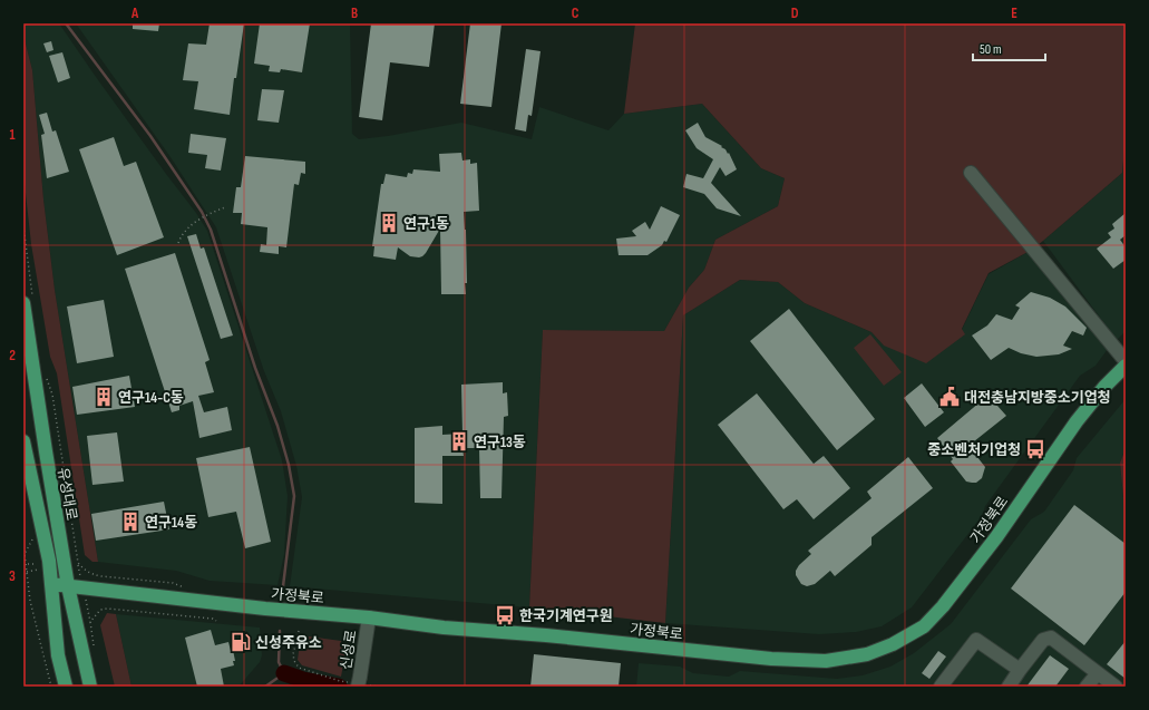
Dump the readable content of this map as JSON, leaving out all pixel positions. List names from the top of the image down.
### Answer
{
  "streets": {
    "main road": ["유성대로", "가정북로"],
    "street": ["신성로"]
  },
  "crossings": [
    ["유성대로", "가정북로"],
    ["가정북로", "신성로"]
  ],
  "places": {
    "building": [
      "연구1동",
      "연구14-C동",
      "연구13동",
      "연구14동"
    ],
    "public building": ["대전충남지방중소기업청"],
    "bus stop": ["중소벤처기업청", "한국기계연구원"],
    "fuel station": ["신성주유소"]
  },
  "scale_bar": "50 m",
  "grid": {
    "columns": [
      "A",
      "B",
      "C",
      "D",
      "E"
    ],
    "rows": ["1", "2", "3"]
  }
}
